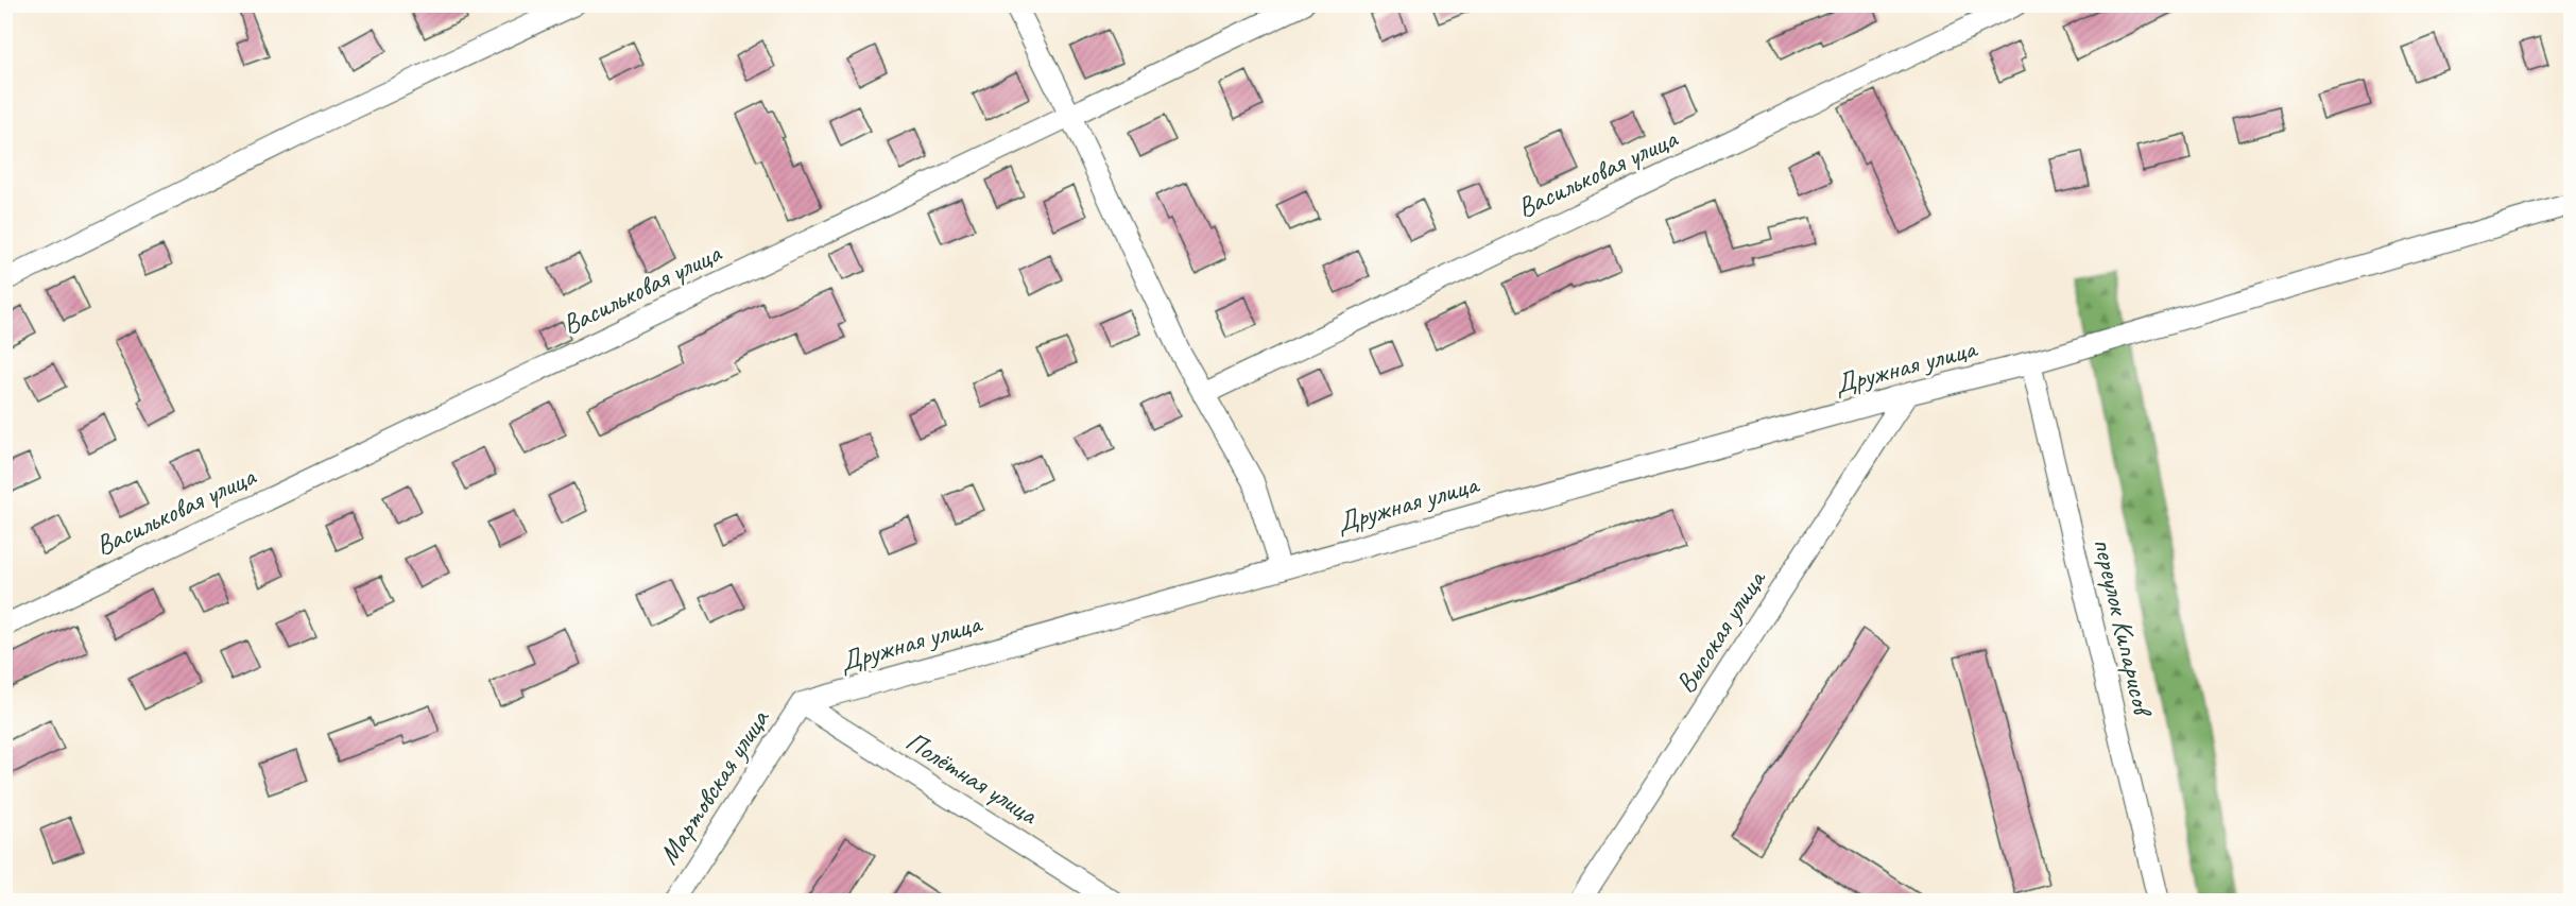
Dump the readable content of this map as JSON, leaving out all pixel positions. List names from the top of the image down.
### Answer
{
  "streets": {
    "street": [
      "Васильковая улица",
      "Дружная улица",
      "переулок Кипарисов",
      "Высокая улица",
      "Полётная улица",
      "Мартовская улица"
    ]
  },
  "crossings": [
    ["Дружная улица", "переулок Кипарисов"],
    ["Дружная улица", "Высокая улица"],
    ["Дружная улица", "Полётная улица"],
    ["Дружная улица", "Мартовская улица"],
    ["Полётная улица", "Мартовская улица"]
  ]
}
